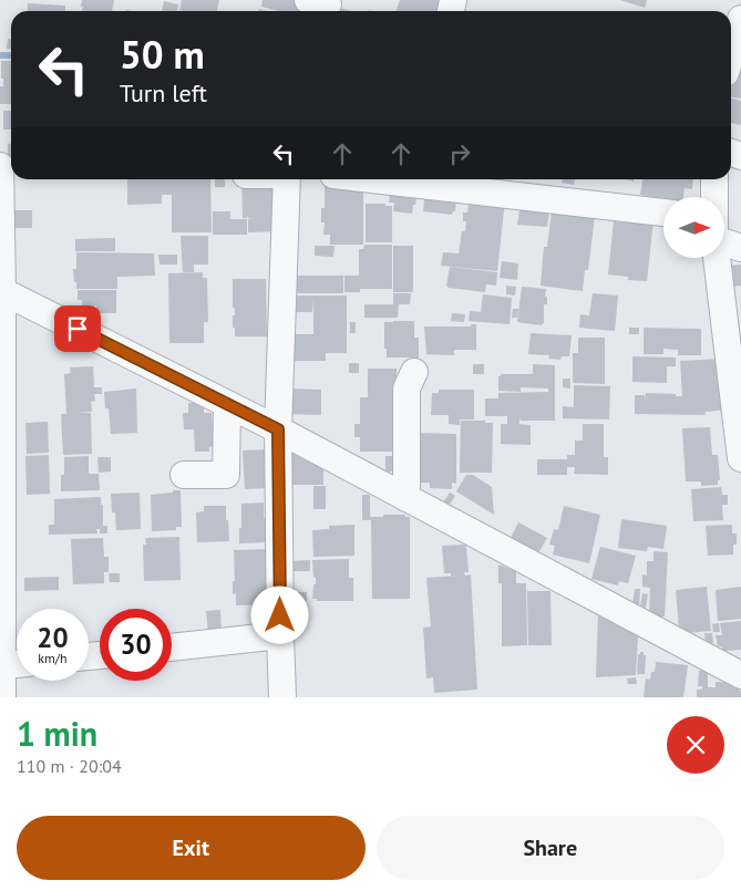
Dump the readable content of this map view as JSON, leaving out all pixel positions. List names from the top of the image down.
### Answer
{
  "north": "right",
  "page": {
    "turn": ["50 m", "Turn left"],
    "speed": "20 km/h",
    "limit": "30",
    "heading": ["1 min", "110 m · 20:04"],
    "buttons": ["Exit", "Share"]
  }
}
